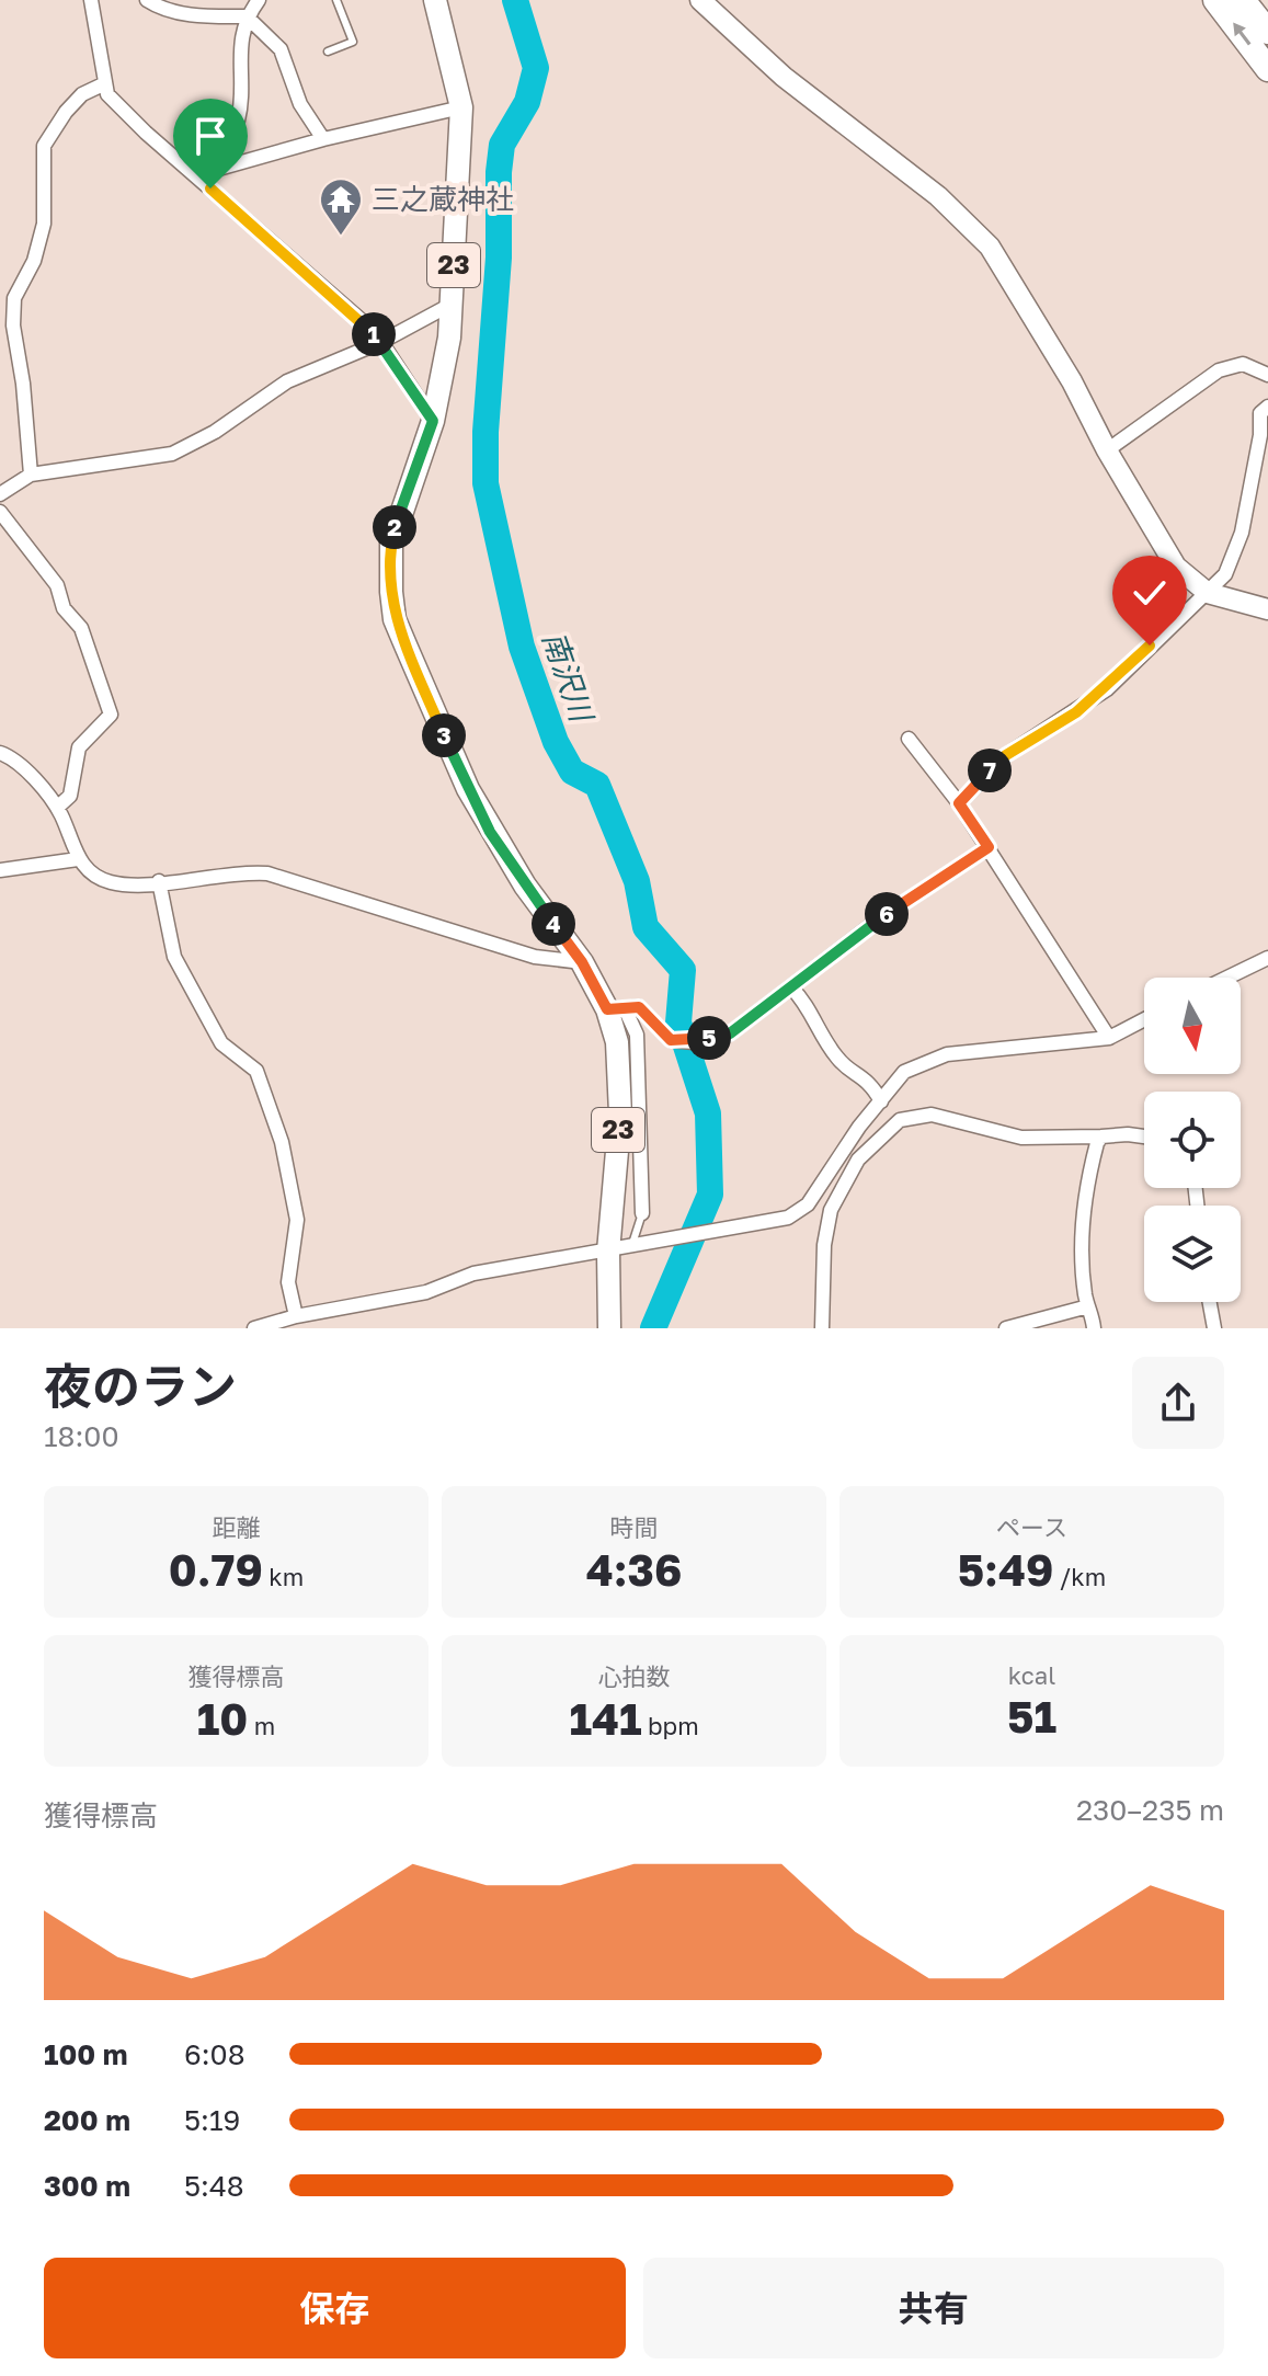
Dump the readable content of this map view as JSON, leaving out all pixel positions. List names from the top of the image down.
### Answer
{
  "streets": {
    "main road": ["23"]
  },
  "water": ["南沢川"],
  "places": {
    "temple": ["三之蔵神社"]
  },
  "north": "bottom",
  "page": {
    "pins": [
      "1",
      "2",
      "3",
      "7",
      "6",
      "4",
      "5"
    ],
    "heading": ["夜のラン", "18:00"],
    "stats": [
      ["距離", "0.79 km"],
      ["時間", "4:36"],
      ["ペース", "5:49 /km"],
      ["獲得標高", "10 m"],
      ["心拍数", "141 bpm"],
      ["kcal", "51"]
    ],
    "chart": ["獲得標高", "230–235 m"],
    "list": [
      {
        "name": "100 m",
        "note": "6:08"
      },
      {
        "name": "200 m",
        "note": "5:19"
      },
      {
        "name": "300 m",
        "note": "5:48"
      }
    ],
    "buttons": ["保存", "共有"]
  }
}
